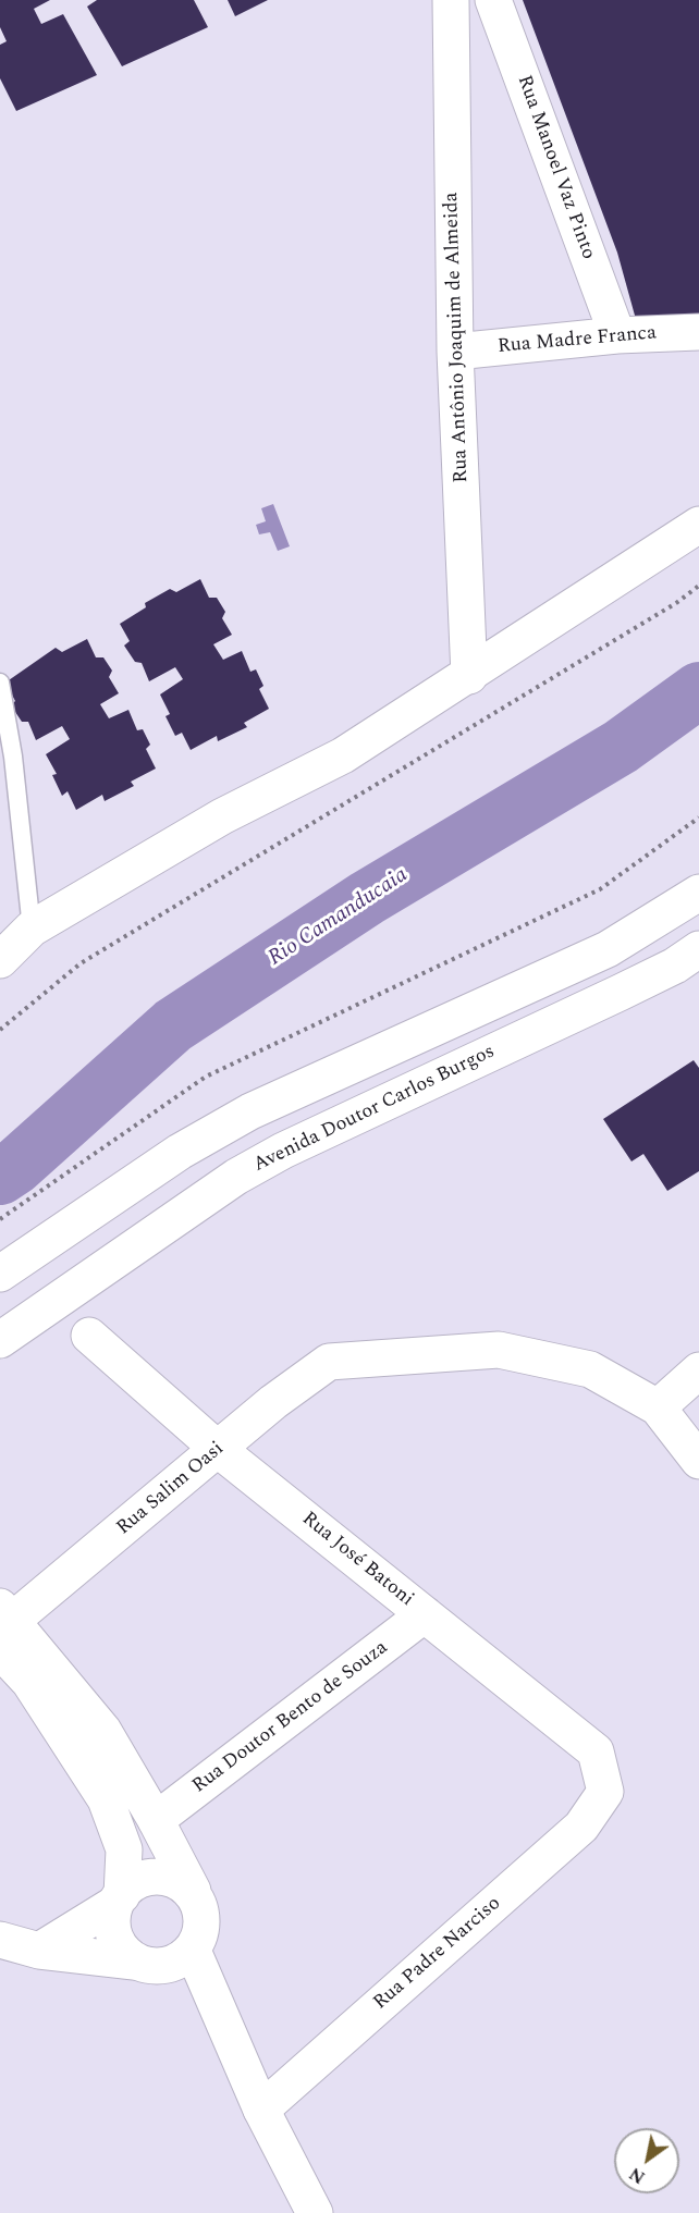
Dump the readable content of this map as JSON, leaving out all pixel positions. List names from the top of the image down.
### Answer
{
  "streets": {
    "street": [
      "Rua Manoel Vaz Pinto",
      "Rua Antônio Joaquim de Almeida",
      "Rua Madre Franca",
      "Avenida Doutor Carlos Burgos",
      "Rua Salim Oasi",
      "Rua José Batoni",
      "Rua Doutor Bento de Souza",
      "Rua Padre Narciso"
    ]
  },
  "crossings": [
    ["Rua Manoel Vaz Pinto", "Rua Madre Franca"],
    ["Rua Antônio Joaquim de Almeida", "Rua Madre Franca"],
    ["Rua Salim Oasi", "Rua José Batoni"],
    ["Rua José Batoni", "Rua Doutor Bento de Souza"],
    ["Rua José Batoni", "Rua Padre Narciso"]
  ],
  "water": ["Rio Camanducaia"],
  "north": "bottom left"
}
